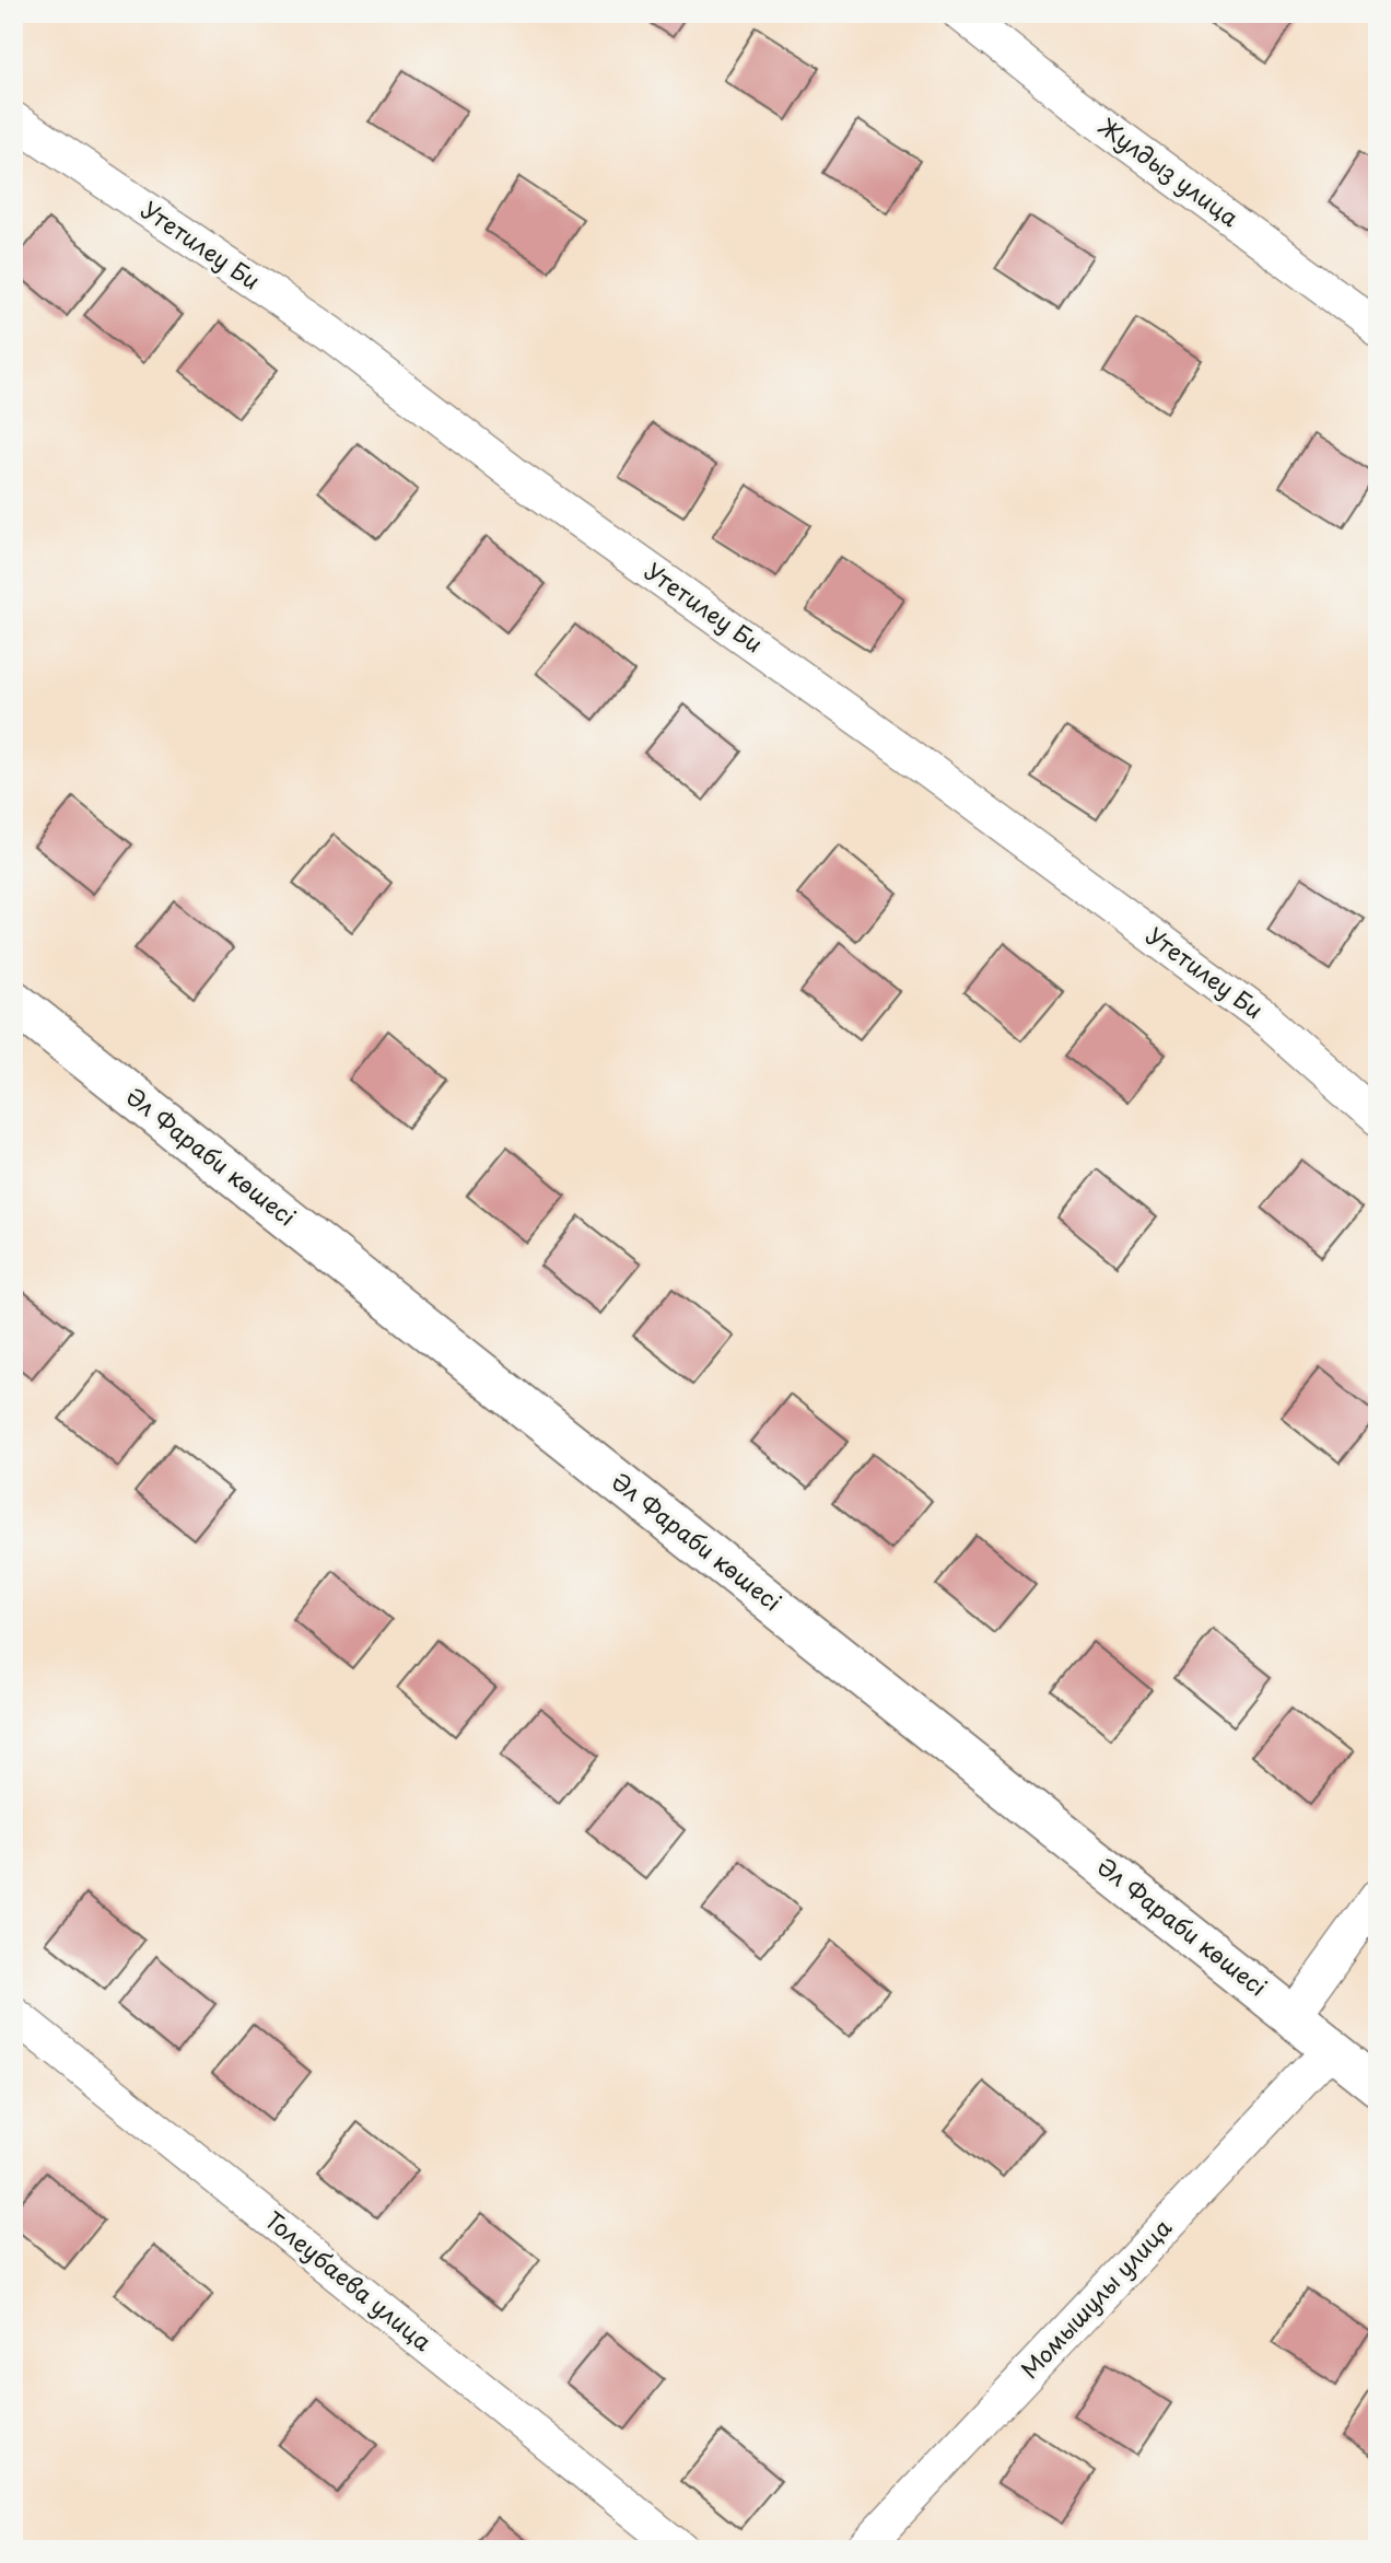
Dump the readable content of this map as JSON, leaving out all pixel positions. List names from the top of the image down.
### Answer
{
  "streets": {
    "street": [
      "Жулдыз улица",
      "Утетилеу Би",
      "Әл Фараби көшесі",
      "Толеубаева улица",
      "Момышулы улица"
    ]
  },
  "crossings": [
    ["Әл Фараби көшесі", "Момышулы улица"]
  ]
}
